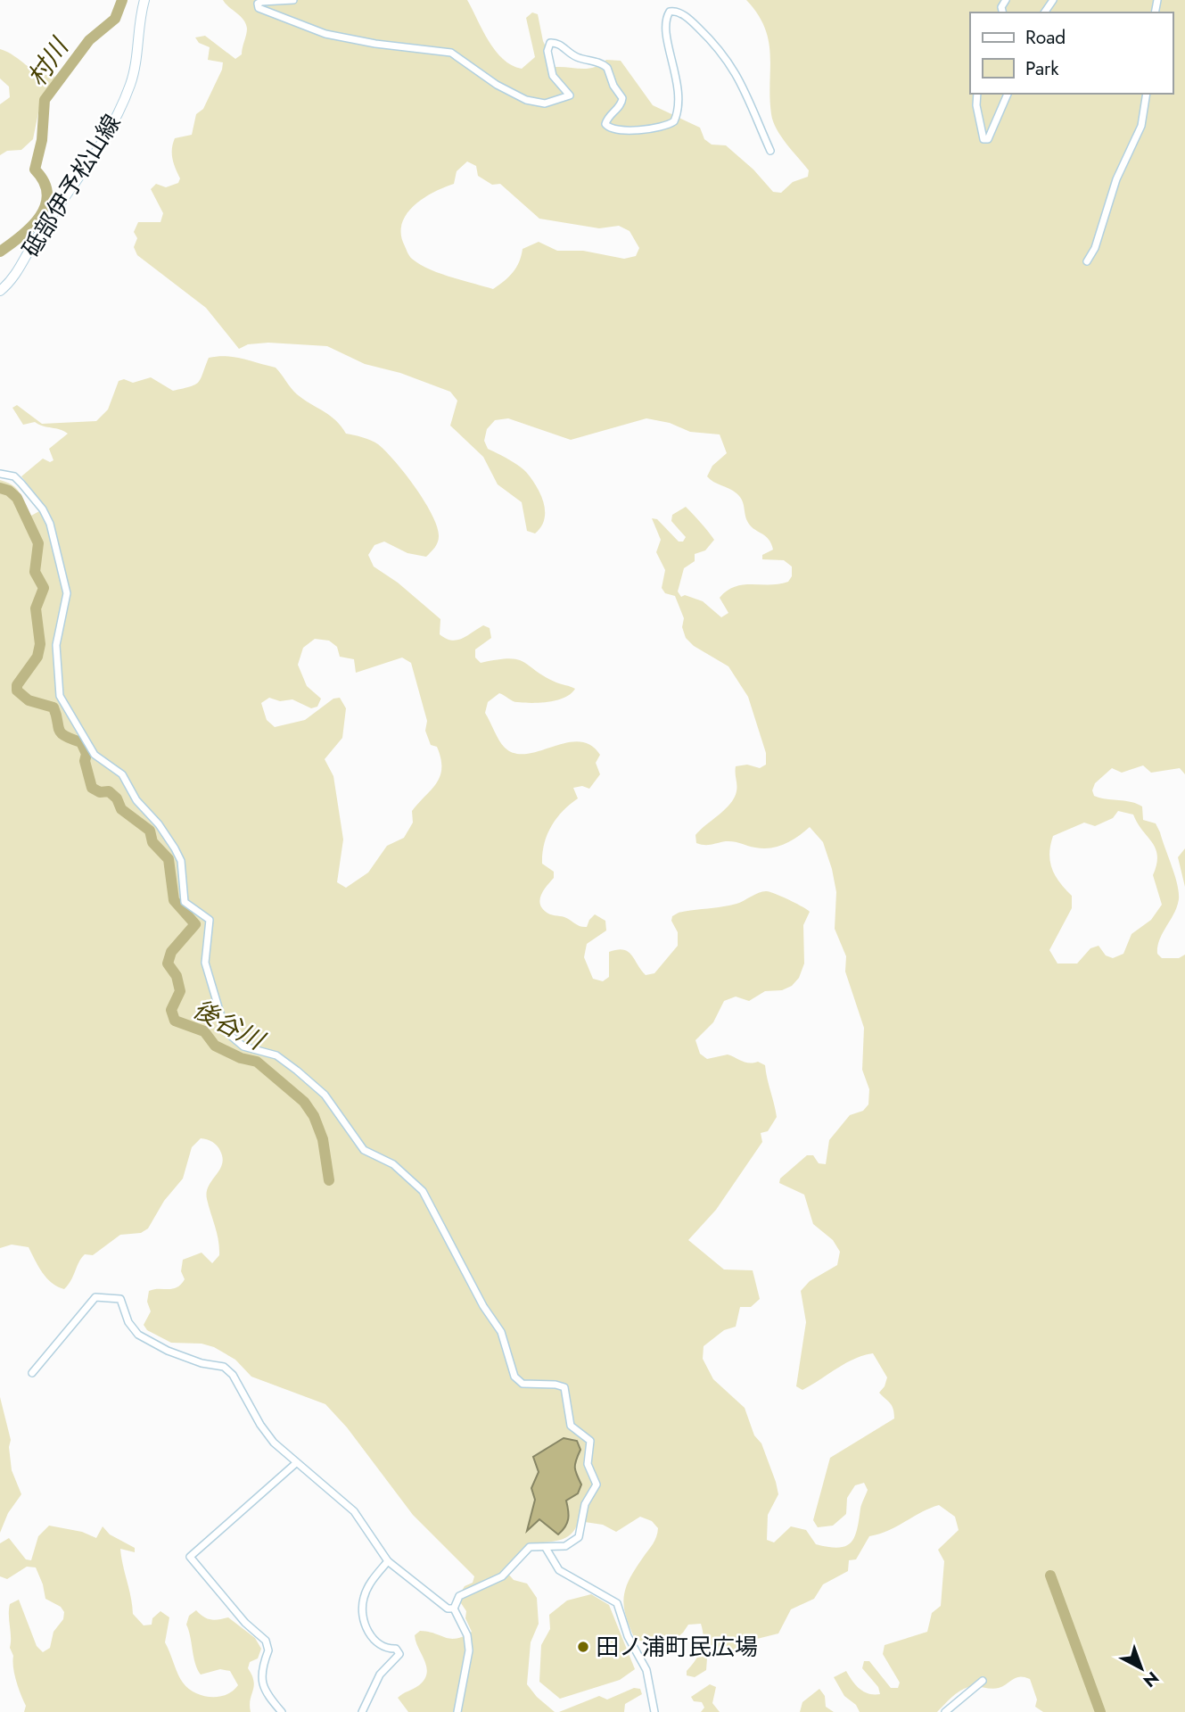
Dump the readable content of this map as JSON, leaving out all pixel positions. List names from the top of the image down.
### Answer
{
  "streets": {
    "main road": ["砥部伊予松山線"]
  },
  "water": ["村川", "後谷川"],
  "places": ["田ノ浦町民広場"],
  "legend": ["Road", "Park"],
  "north": "bottom right"
}
